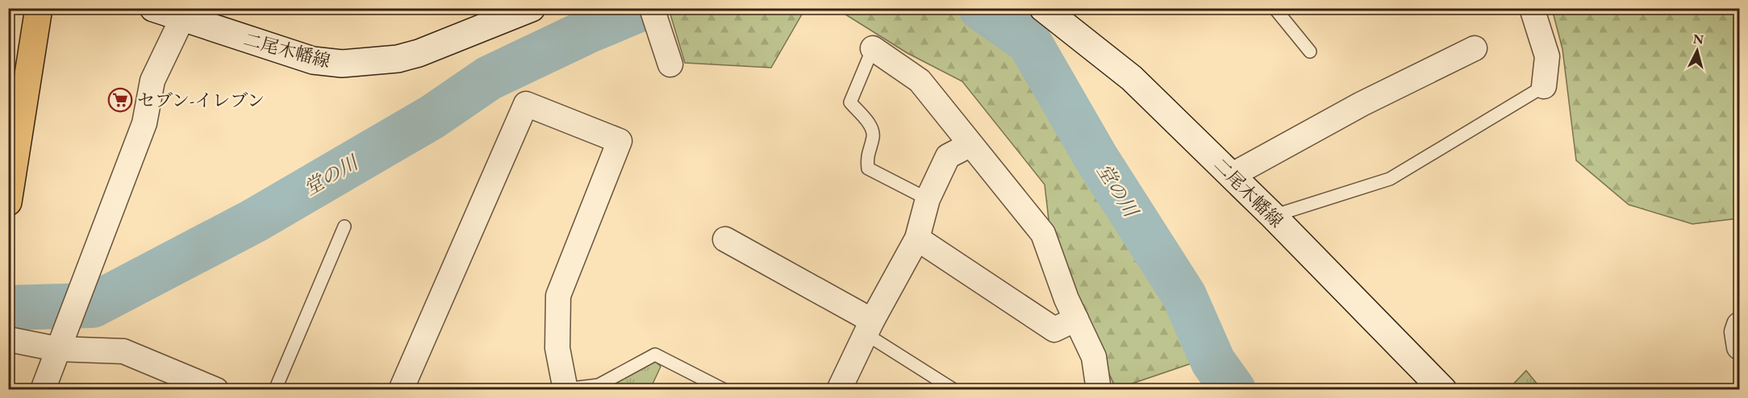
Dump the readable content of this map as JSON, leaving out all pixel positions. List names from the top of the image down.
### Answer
{
  "streets": {
    "main road": ["二尾木幡線"]
  },
  "water": ["堂の川"],
  "places": {
    "supermarket": ["セブン-イレブン"]
  },
  "north": "top"
}
